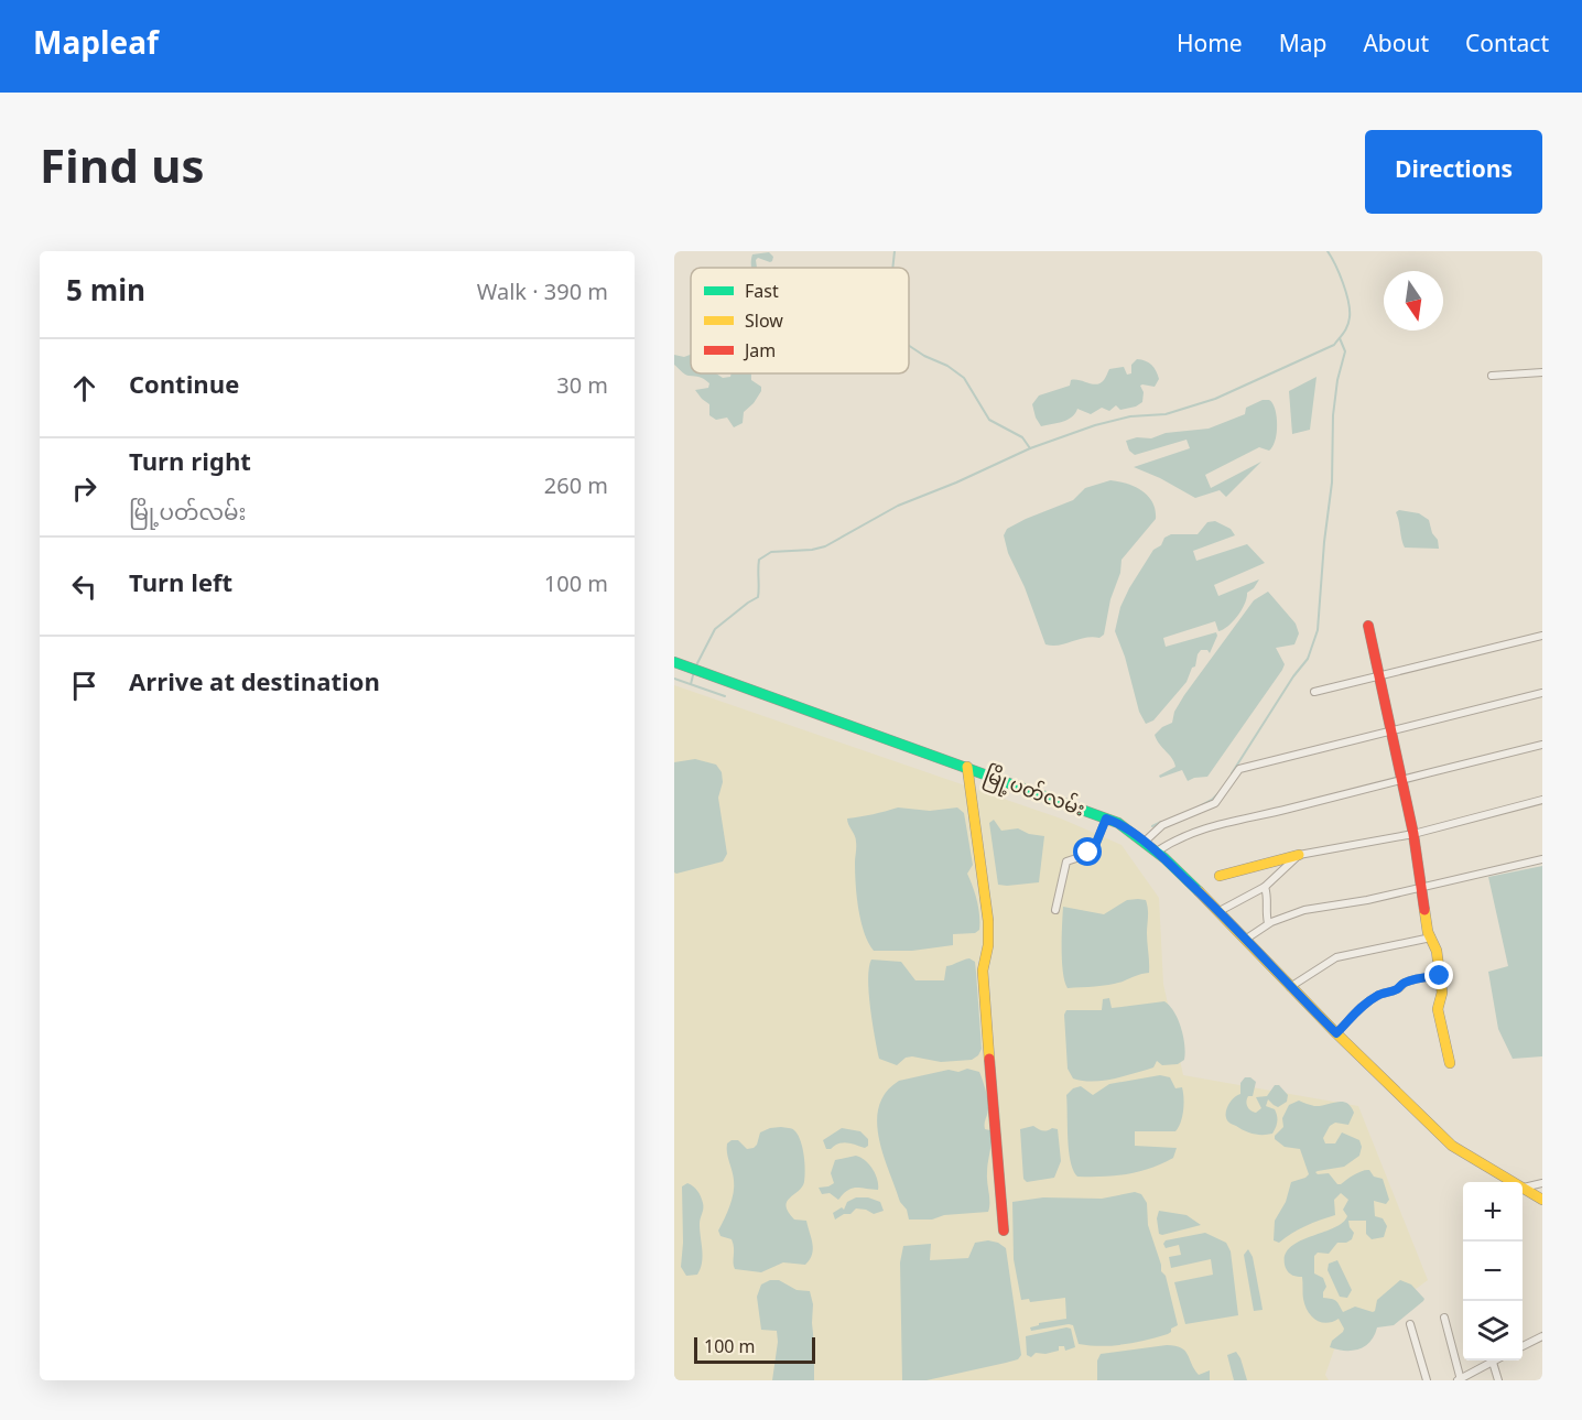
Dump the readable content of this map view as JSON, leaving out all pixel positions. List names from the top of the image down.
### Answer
{
  "streets": {
    "main road": ["မြို့ပတ်လမ်း"]
  },
  "legend": ["Fast", "Slow", "Jam"],
  "scale_bar": "100 m",
  "north": "bottom",
  "page": {
    "header": "Mapleaf",
    "nav": [
      "Home",
      "Map",
      "About",
      "Contact"
    ],
    "title": "Find us",
    "buttons": "Directions",
    "heading": ["5 min", "Walk · 390 m"],
    "list": [
      ["Continue", "30 m"],
      ["Turn right", "မြို့ပတ်လမ်း", "260 m"],
      ["Turn left", "100 m"],
      "Arrive at destination"
    ],
    "map_buttons": ["+", "−"],
    "scale": "100 m"
  }
}
